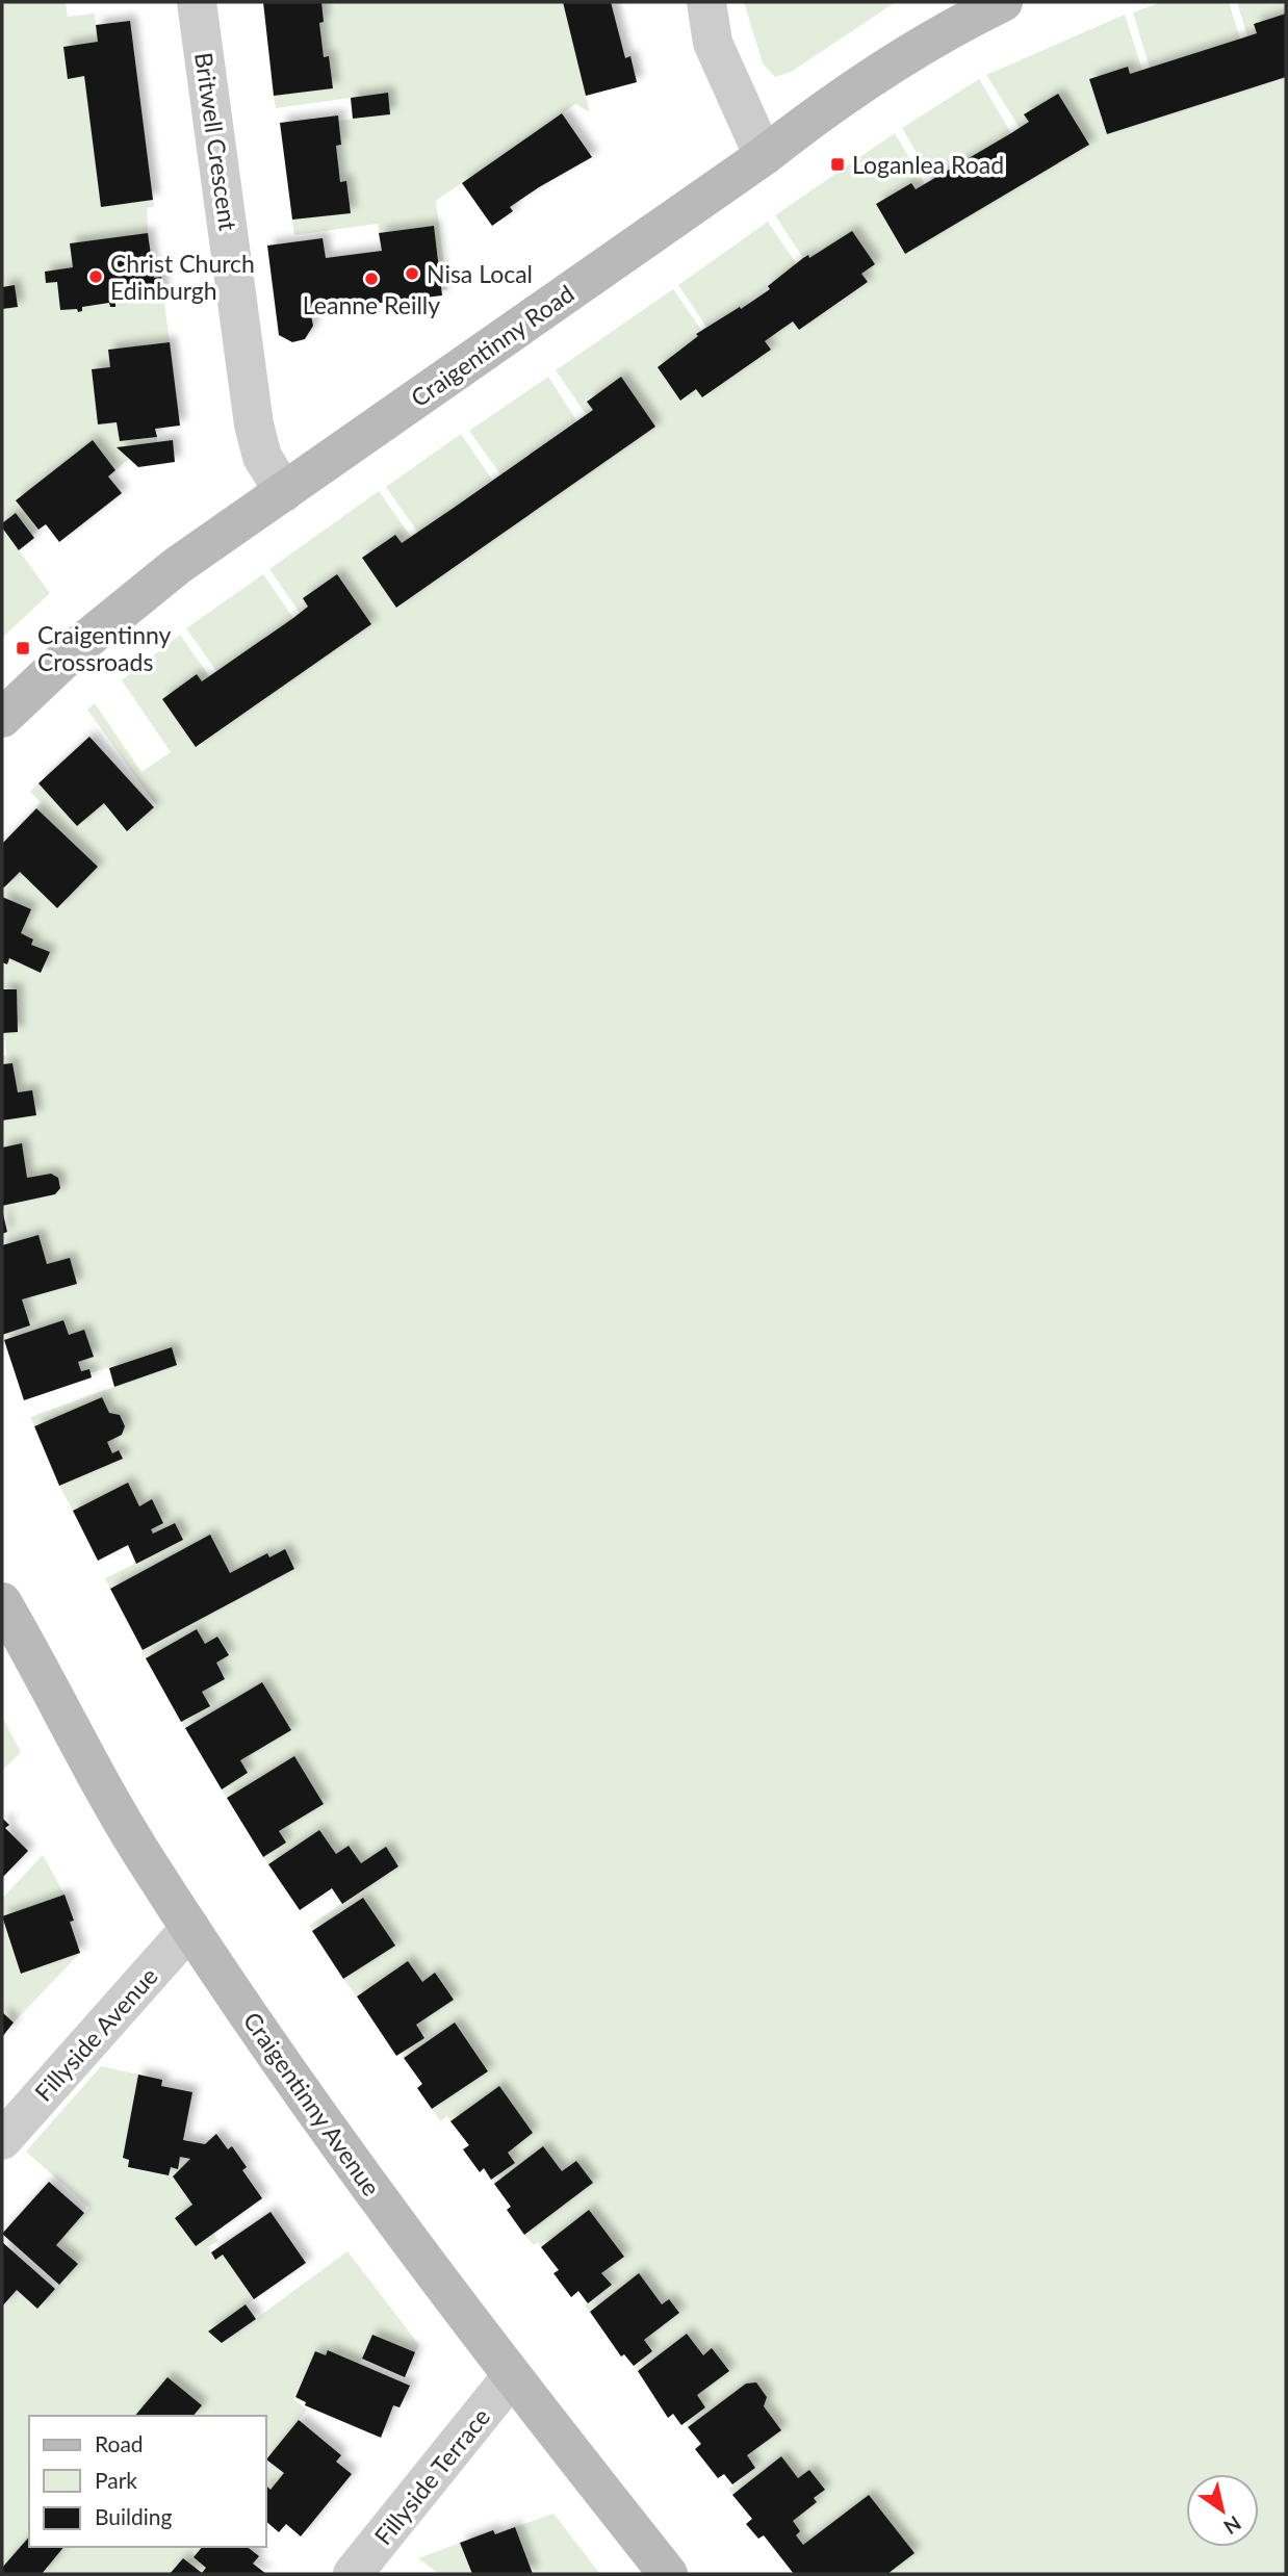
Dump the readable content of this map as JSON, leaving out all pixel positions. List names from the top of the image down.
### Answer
{
  "streets": {
    "street": [
      "Britwell Crescent",
      "Craigentinny Road",
      "Fillyside Avenue",
      "Craigentinny Avenue",
      "Fillyside Terrace"
    ]
  },
  "crossings": [
    ["Britwell Crescent", "Craigentinny Road"],
    ["Fillyside Avenue", "Craigentinny Avenue"],
    ["Craigentinny Avenue", "Fillyside Terrace"]
  ],
  "places": {
    "transit": ["Loganlea Road", "Craigentinny Crossroads"],
    "other": ["Nisa Local", "Christ Church Edinburgh", "Leanne Reilly"]
  },
  "legend": ["Road", "Park", "Building"],
  "north": "bottom right"
}
